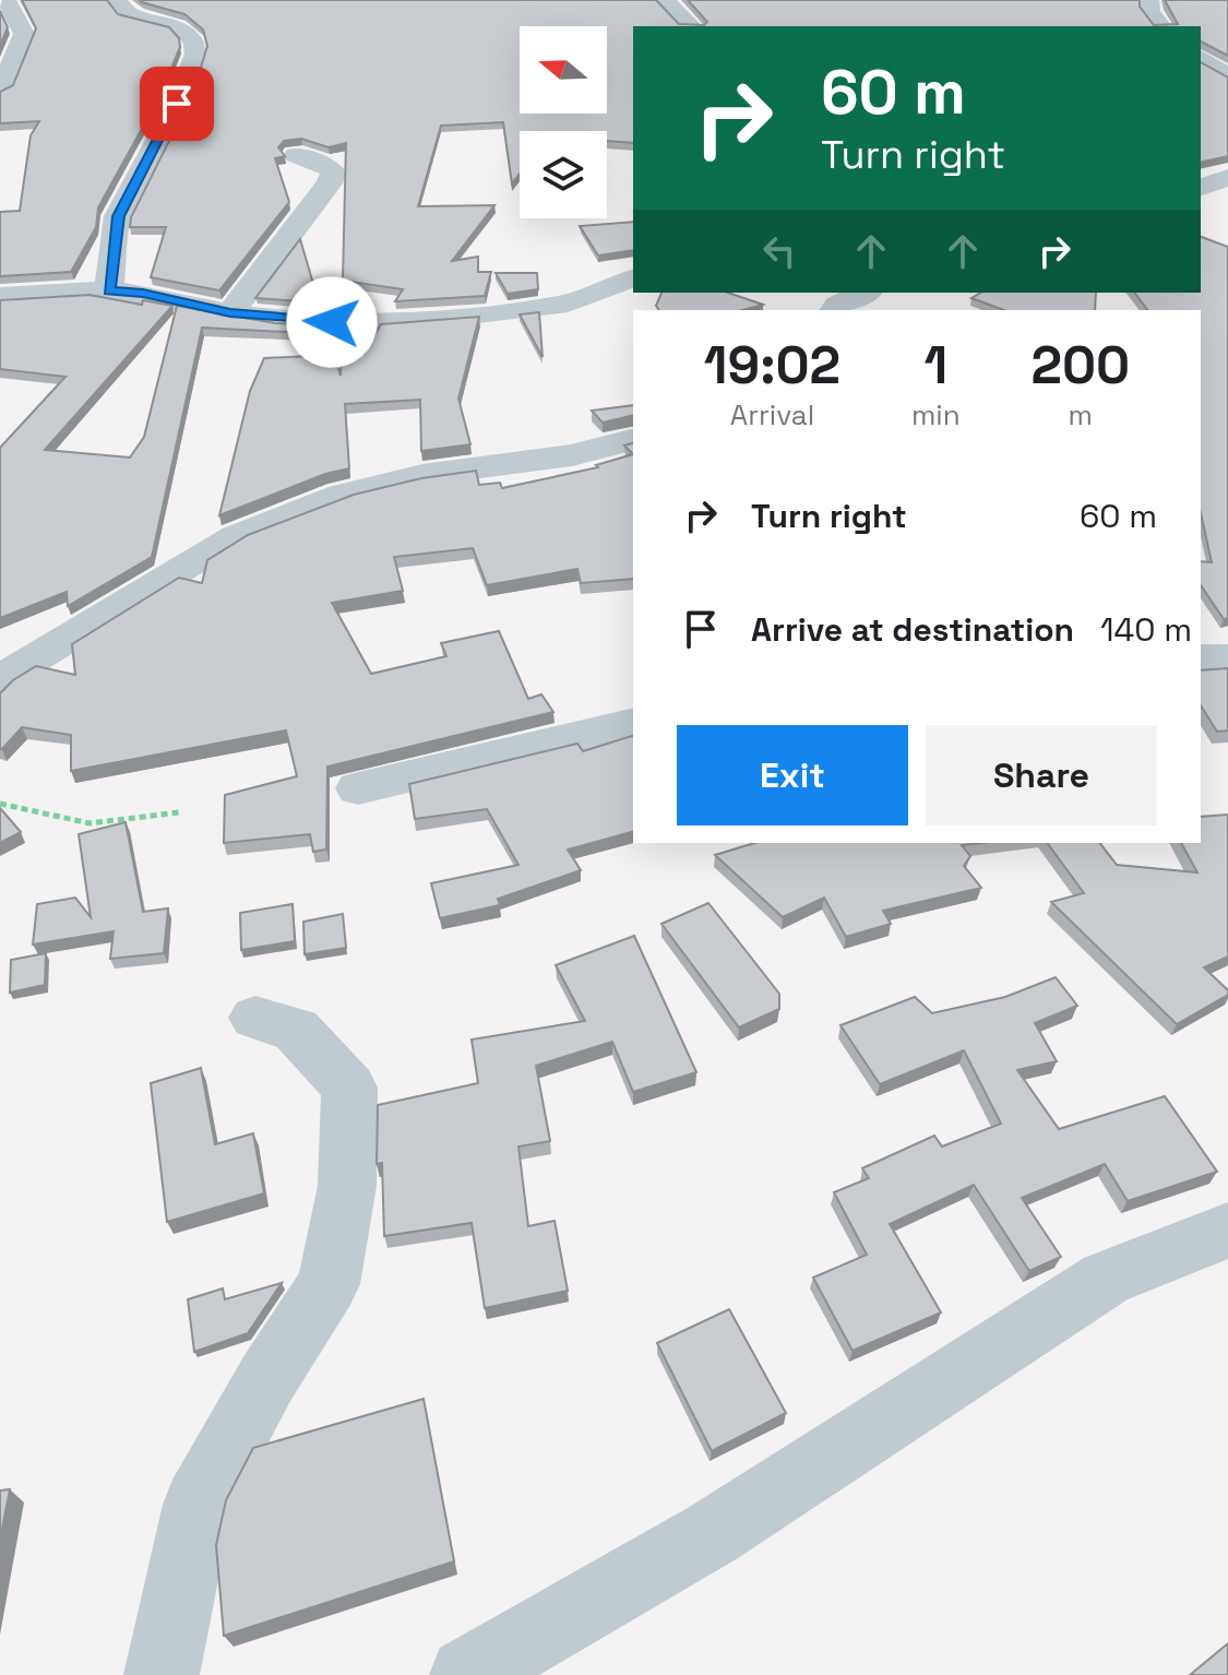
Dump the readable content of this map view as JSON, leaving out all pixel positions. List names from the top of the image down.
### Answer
{
  "north": "left",
  "page": {
    "turn": ["60 m", "Turn right"],
    "eta": [
      "19:02",
      "Arrival",
      "1",
      "min",
      "200",
      "m"
    ],
    "list": [
      {
        "name": "Turn right",
        "value": "60 m"
      },
      {
        "name": "Arrive at destination",
        "value": "140 m"
      }
    ],
    "buttons": ["Exit", "Share"]
  }
}
